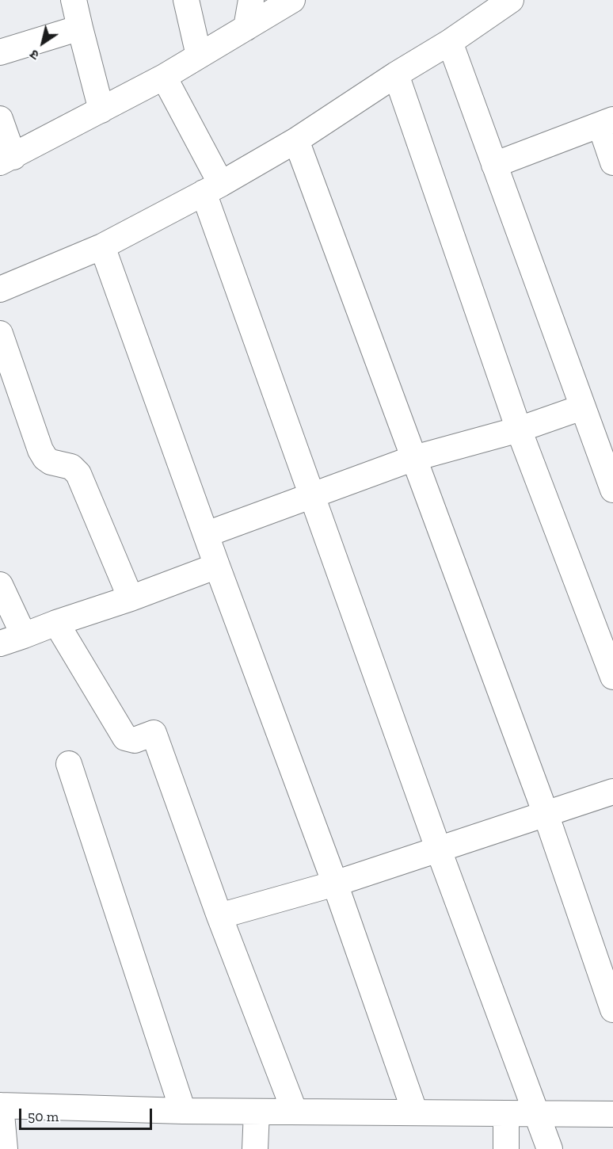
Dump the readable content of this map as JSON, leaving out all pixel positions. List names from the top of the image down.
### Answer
{
  "scale_bar": "50 m",
  "north": "bottom left"
}
